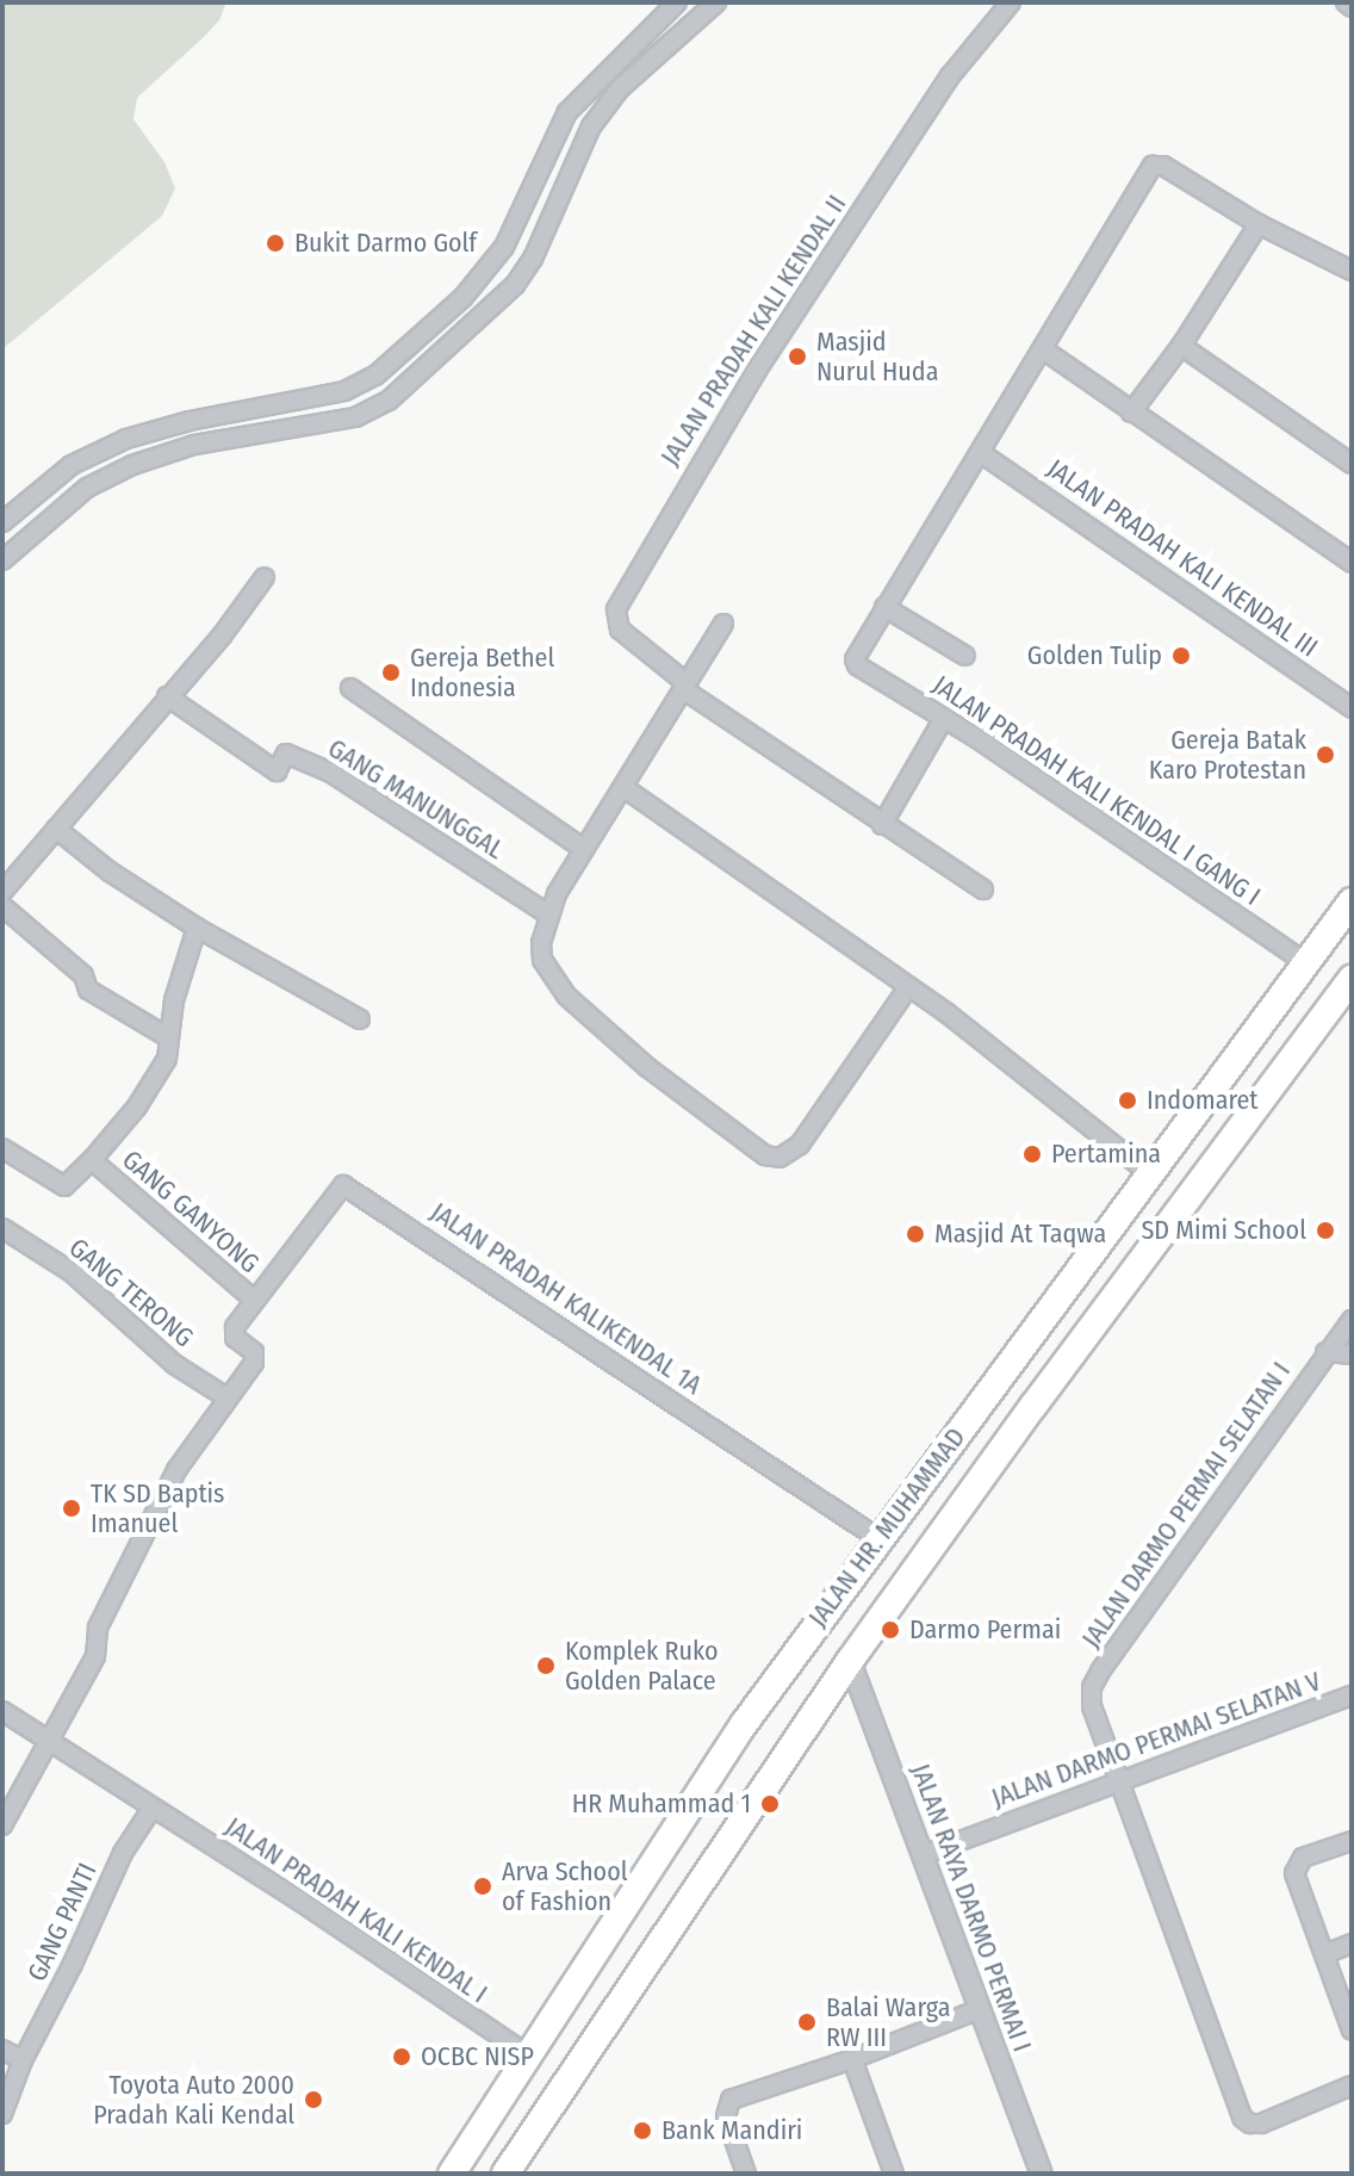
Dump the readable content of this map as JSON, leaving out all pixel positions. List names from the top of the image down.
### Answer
{
  "streets": {
    "main road": ["JALAN HR. MUHAMMAD"],
    "street": [
      "JALAN PRADAH KALI KENDAL II",
      "JALAN PRADAH KALI KENDAL III",
      "JALAN PRADAH KALI KENDAL I GANG I",
      "GANG MANUNGGAL",
      "GANG GANYONG",
      "GANG TERONG",
      "JALAN PRADAH KALIKENDAL 1A",
      "JALAN DARMO PERMAI SELATAN I",
      "JALAN DARMO PERMAI SELATAN V",
      "JALAN RAYA DARMO PERMAI I",
      "JALAN PRADAH KALI KENDAL I",
      "GANG PANTI"
    ]
  },
  "crossings": [
    ["JALAN PRADAH KALI KENDAL I GANG I", "JALAN HR. MUHAMMAD"],
    ["GANG GANYONG", "JALAN PRADAH KALIKENDAL 1A"],
    ["JALAN PRADAH KALIKENDAL 1A", "JALAN HR. MUHAMMAD"],
    ["JALAN DARMO PERMAI SELATAN I", "JALAN DARMO PERMAI SELATAN V"],
    ["JALAN HR. MUHAMMAD", "JALAN RAYA DARMO PERMAI I"],
    ["JALAN HR. MUHAMMAD", "JALAN PRADAH KALI KENDAL I"],
    ["JALAN DARMO PERMAI SELATAN V", "JALAN RAYA DARMO PERMAI I"],
    ["JALAN PRADAH KALI KENDAL I", "GANG PANTI"]
  ],
  "places": [
    "Bukit Darmo Golf",
    "Masjid Nurul Huda",
    "Golden Tulip",
    "Gereja Bethel Indonesia",
    "Gereja Batak Karo Protestan",
    "Indomaret",
    "Pertamina",
    "SD Mimi School",
    "Masjid At Taqwa",
    "TK SD Baptis Imanuel",
    "Darmo Permai",
    "Komplek Ruko Golden Palace",
    "HR Muhammad 1",
    "Arva School of Fashion",
    "Balai Warga RW III",
    "OCBC NISP",
    "Toyota Auto 2000 Pradah Kali Kendal",
    "Bank Mandiri"
  ]
}
